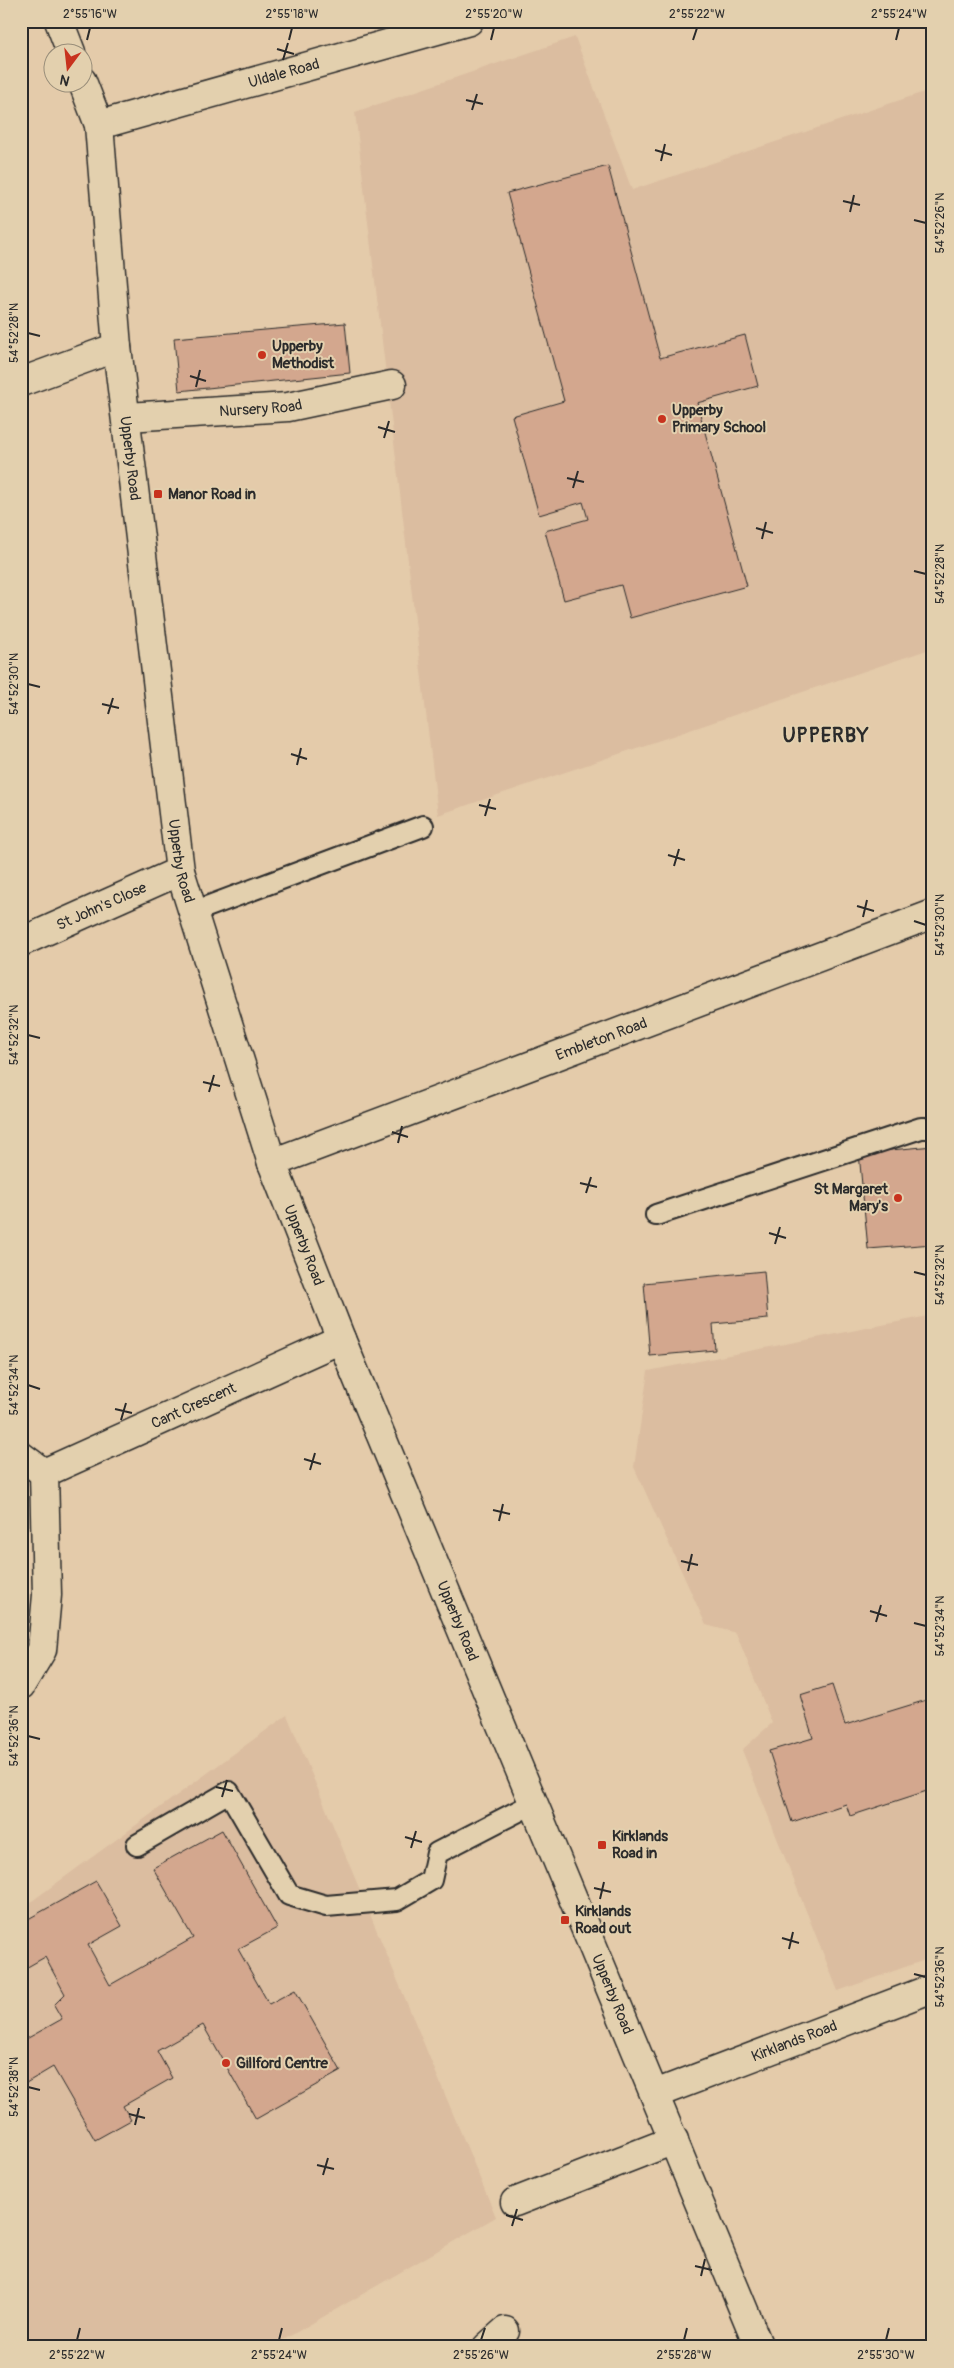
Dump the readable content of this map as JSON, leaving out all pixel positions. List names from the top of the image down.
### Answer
{
  "streets": {
    "street": [
      "Uldale Road",
      "Nursery Road",
      "Upperby Road",
      "St John's Close",
      "Embleton Road",
      "Cant Crescent",
      "Kirklands Road"
    ]
  },
  "crossings": [
    ["Uldale Road", "Upperby Road"],
    ["Nursery Road", "Upperby Road"],
    ["Upperby Road", "St John's Close"],
    ["Upperby Road", "Embleton Road"],
    ["Upperby Road", "Cant Crescent"],
    ["Upperby Road", "Kirklands Road"]
  ],
  "districts": ["UPPERBY"],
  "places": {
    "other": [
      "Upperby Methodist",
      "Upperby Primary School",
      "St Margaret Mary's",
      "Gillford Centre"
    ],
    "transit": ["Manor Road in", "Kirklands Road in", "Kirklands Road out"]
  },
  "north": "bottom",
  "coordinates": [
    "2°55'16\"W",
    "2°55'18\"W",
    "2°55'20\"W",
    "2°55'22\"W",
    "2°55'24\"W",
    "54°52'26\"N",
    "54°52'28\"N",
    "54°52'30\"N",
    "54°52'32\"N",
    "54°52'34\"N",
    "54°52'36\"N",
    "54°52'38\"N",
    "2°55'26\"W",
    "2°55'28\"W",
    "2°55'30\"W"
  ]
}
